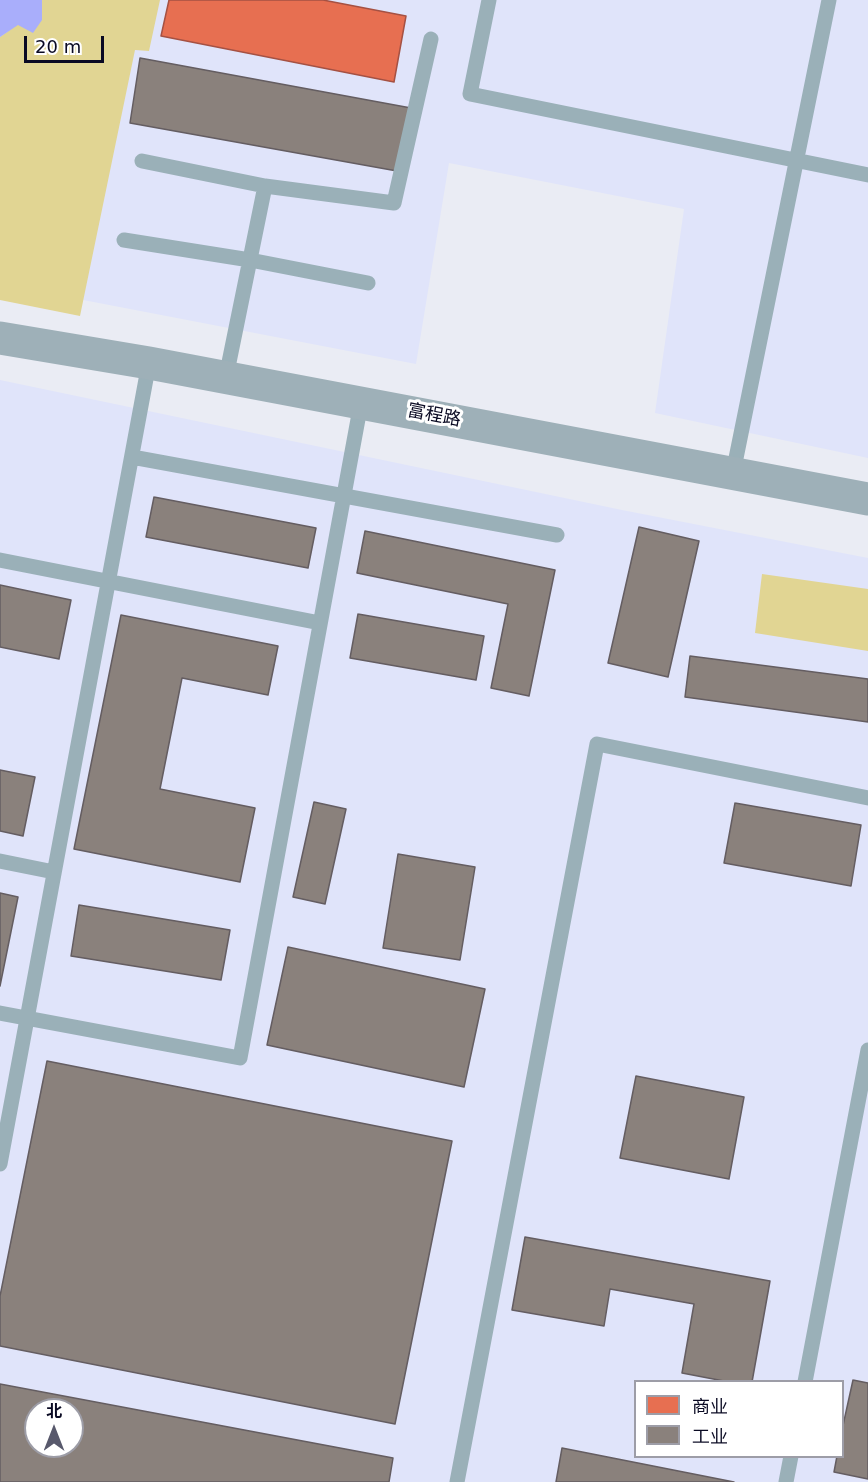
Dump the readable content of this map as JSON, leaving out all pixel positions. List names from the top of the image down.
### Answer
{
  "streets": {
    "main road": ["富程路"]
  },
  "legend": ["商业", "工业"],
  "scale_bar": "20 m",
  "north": "top"
}
